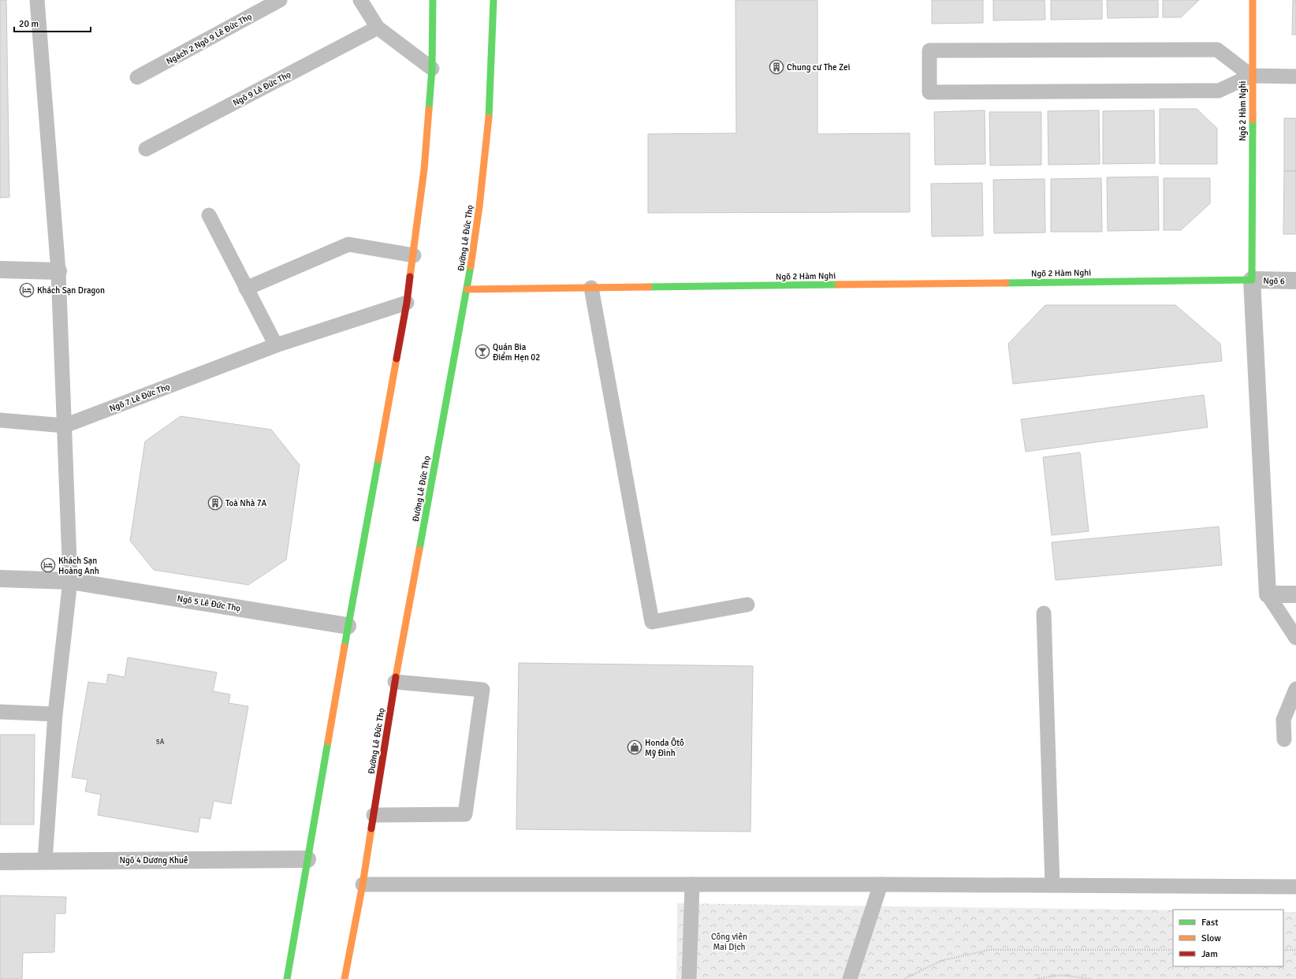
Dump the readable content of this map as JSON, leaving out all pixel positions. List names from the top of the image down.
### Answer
{
  "streets": {
    "main road": ["Ngõ 2 Hàm Nghi", "Đường Lê Đức Thọ"],
    "street": ["Ngõ 6", "Ngõ 5 Lê Đức Thọ", "Ngõ 4 Dương Khuê"],
    "lane": ["Ngách 2 Ngõ 9 Lê Đức Thọ", "Ngõ 9 Lê Đức Thọ", "Ngõ 7 Lê Đức Thọ"]
  },
  "crossings": [
    ["Ngõ 2 Hàm Nghi", "Đường Lê Đức Thọ"],
    ["Ngõ 2 Hàm Nghi", "Ngõ 6"]
  ],
  "parks": ["Công viên Mai Dịch"],
  "places": {
    "building": ["Chung cư The Zei", "Toà Nhà 7A"],
    "hotel": ["Khách Sạn Dragon", "Khách Sạn Hoàng Anh"],
    "bar": ["Quán Bia Điểm Hẹn 02"],
    "shop": ["Honda Ôtô Mỹ Đình"]
  },
  "house_numbers": ["5A"],
  "legend": ["Fast", "Slow", "Jam"],
  "scale_bar": "20 m"
}
